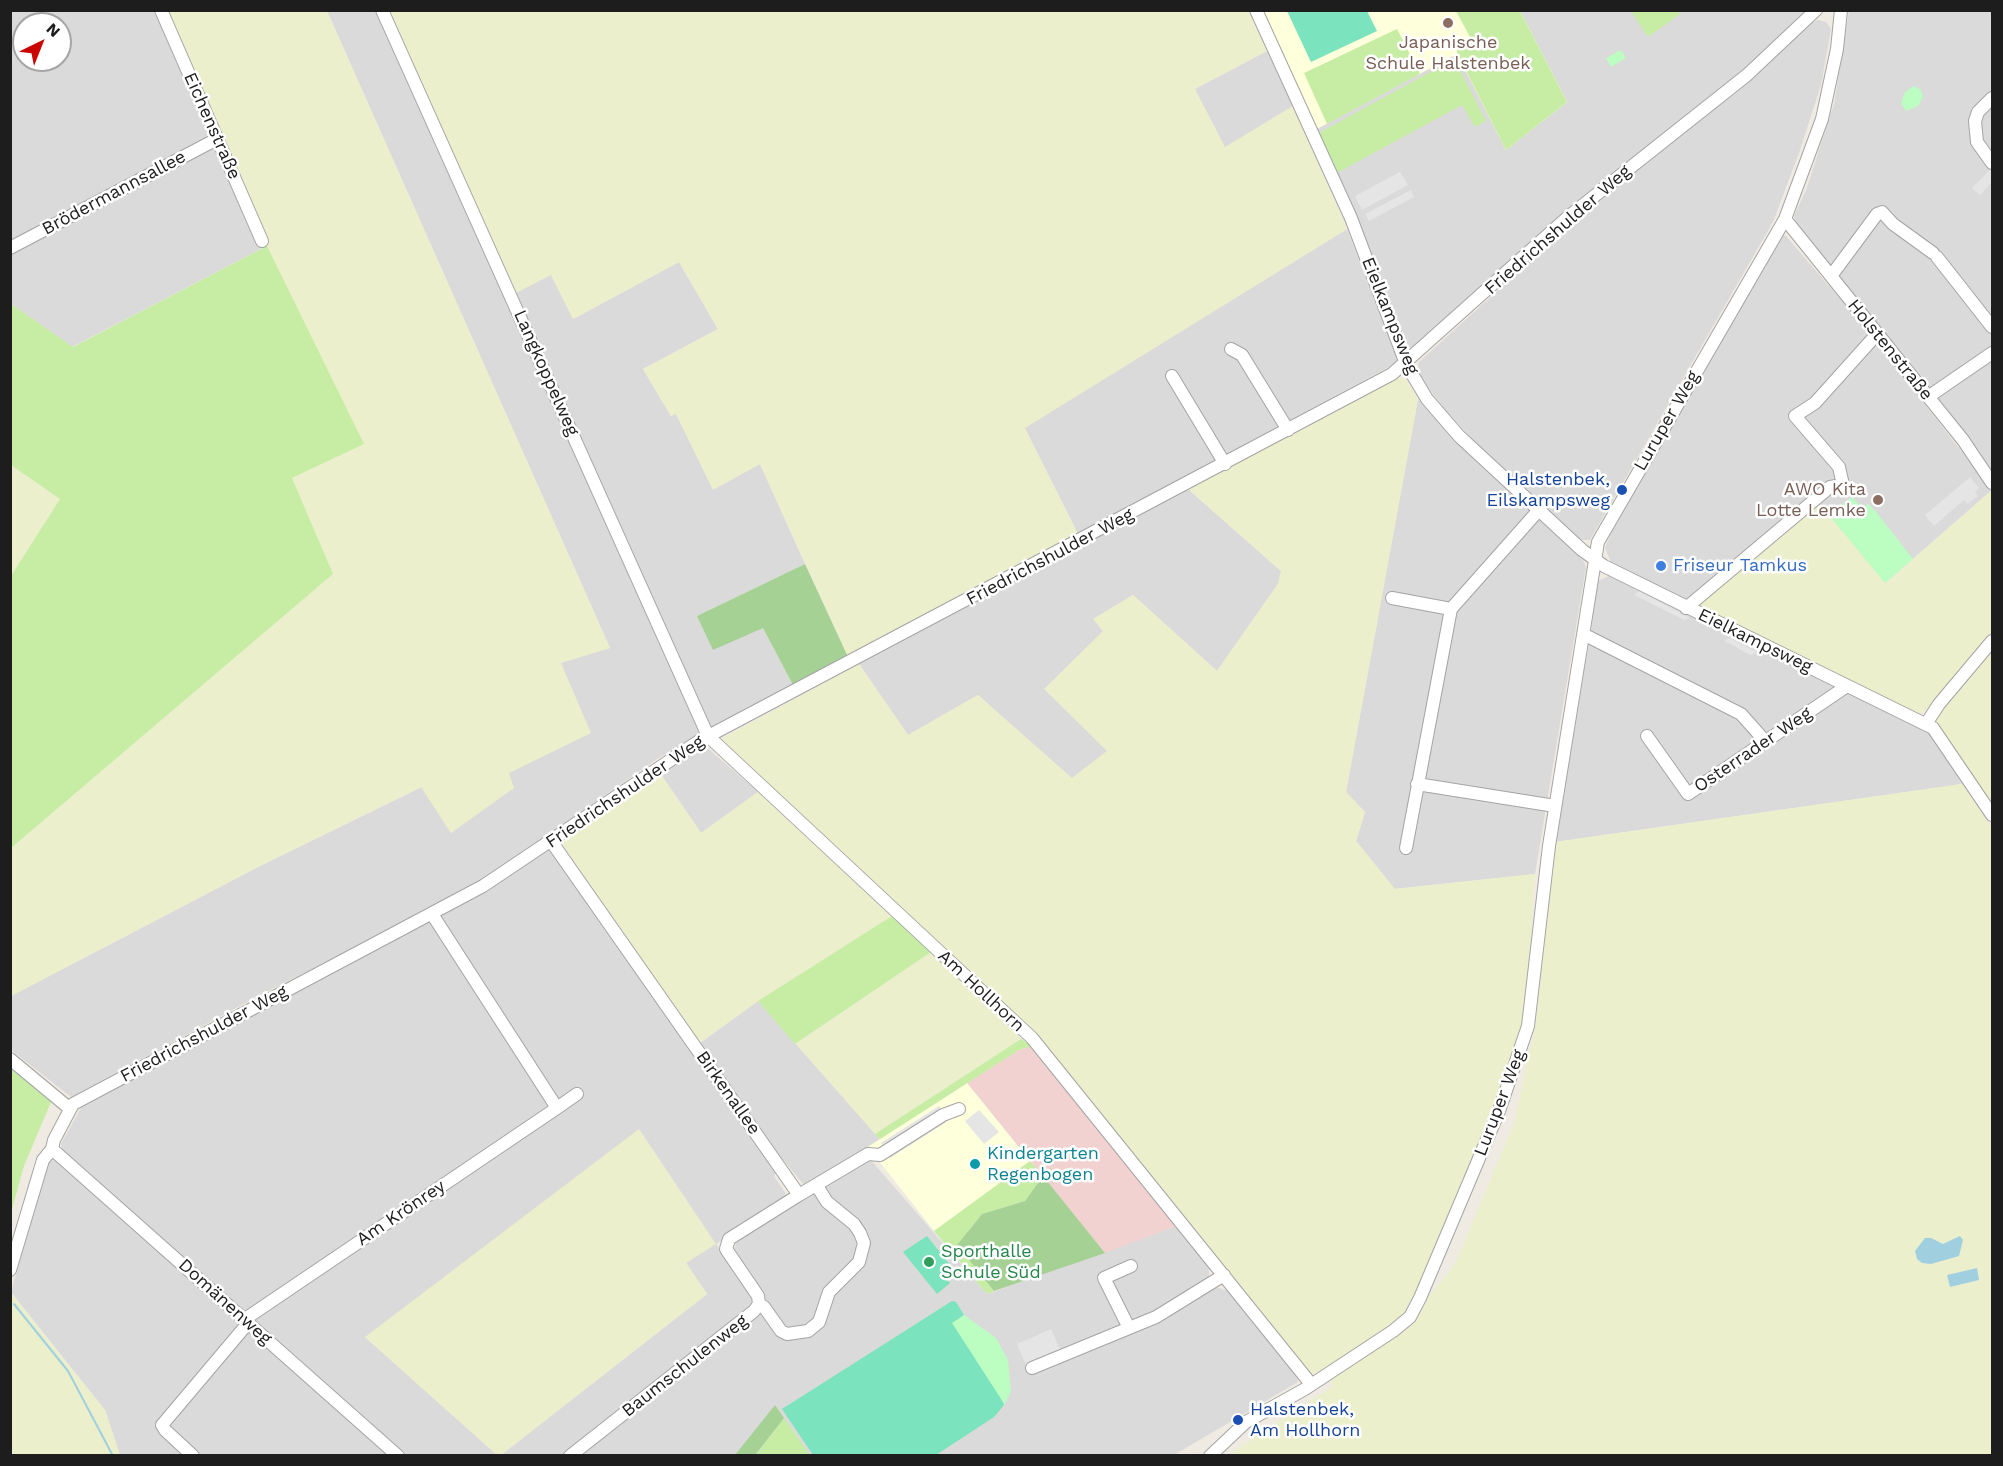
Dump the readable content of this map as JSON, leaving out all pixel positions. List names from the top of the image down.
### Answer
{
  "streets": {
    "street": [
      "Eichenstraße",
      "Brödermannsallee",
      "Friedrichshulder Weg",
      "Eielkampsweg",
      "Holstenstraße",
      "Langkoppelweg",
      "Luruper Weg",
      "Osterrader Weg",
      "Am Hollhorn",
      "Birkenallee",
      "Am Krönrey",
      "Domänenweg",
      "Baumschulenweg"
    ]
  },
  "crossings": [
    ["Eichenstraße", "Brödermannsallee"],
    ["Friedrichshulder Weg", "Eielkampsweg"],
    ["Friedrichshulder Weg", "Langkoppelweg"],
    ["Friedrichshulder Weg", "Am Hollhorn"],
    ["Friedrichshulder Weg", "Birkenallee"],
    ["Eielkampsweg", "Luruper Weg"],
    ["Eielkampsweg", "Osterrader Weg"],
    ["Holstenstraße", "Luruper Weg"],
    ["Langkoppelweg", "Am Hollhorn"],
    ["Luruper Weg", "Am Hollhorn"],
    ["Birkenallee", "Baumschulenweg"],
    ["Am Krönrey", "Domänenweg"]
  ],
  "places": [
    "Japanische Schule Halstenbek",
    "Halstenbek, Eilskampsweg",
    "AWO Kita Lotte Lemke",
    "Friseur Tamkus",
    "Kindergarten Regenbogen",
    "Sporthalle Schule Süd",
    "Halstenbek, Am Hollhorn"
  ],
  "north": "top right"
}
